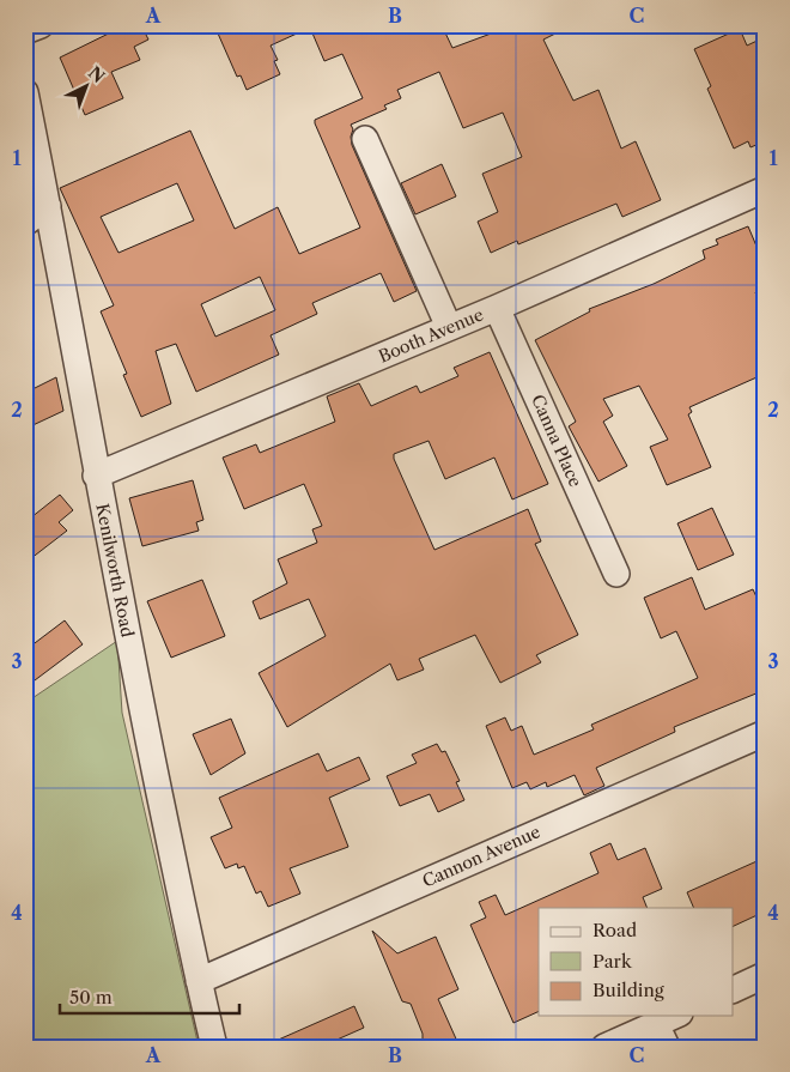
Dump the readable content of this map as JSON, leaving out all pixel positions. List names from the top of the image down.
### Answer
{
  "streets": {
    "street": [
      "Booth Avenue",
      "Canna Place",
      "Kenilworth Road",
      "Cannon Avenue"
    ]
  },
  "crossings": [
    ["Booth Avenue", "Canna Place"],
    ["Booth Avenue", "Kenilworth Road"],
    ["Kenilworth Road", "Cannon Avenue"]
  ],
  "legend": ["Road", "Park", "Building"],
  "scale_bar": "50 m",
  "north": "top right",
  "grid": {
    "columns": ["A", "B", "C"],
    "rows": [
      "1",
      "2",
      "3",
      "4"
    ]
  }
}
